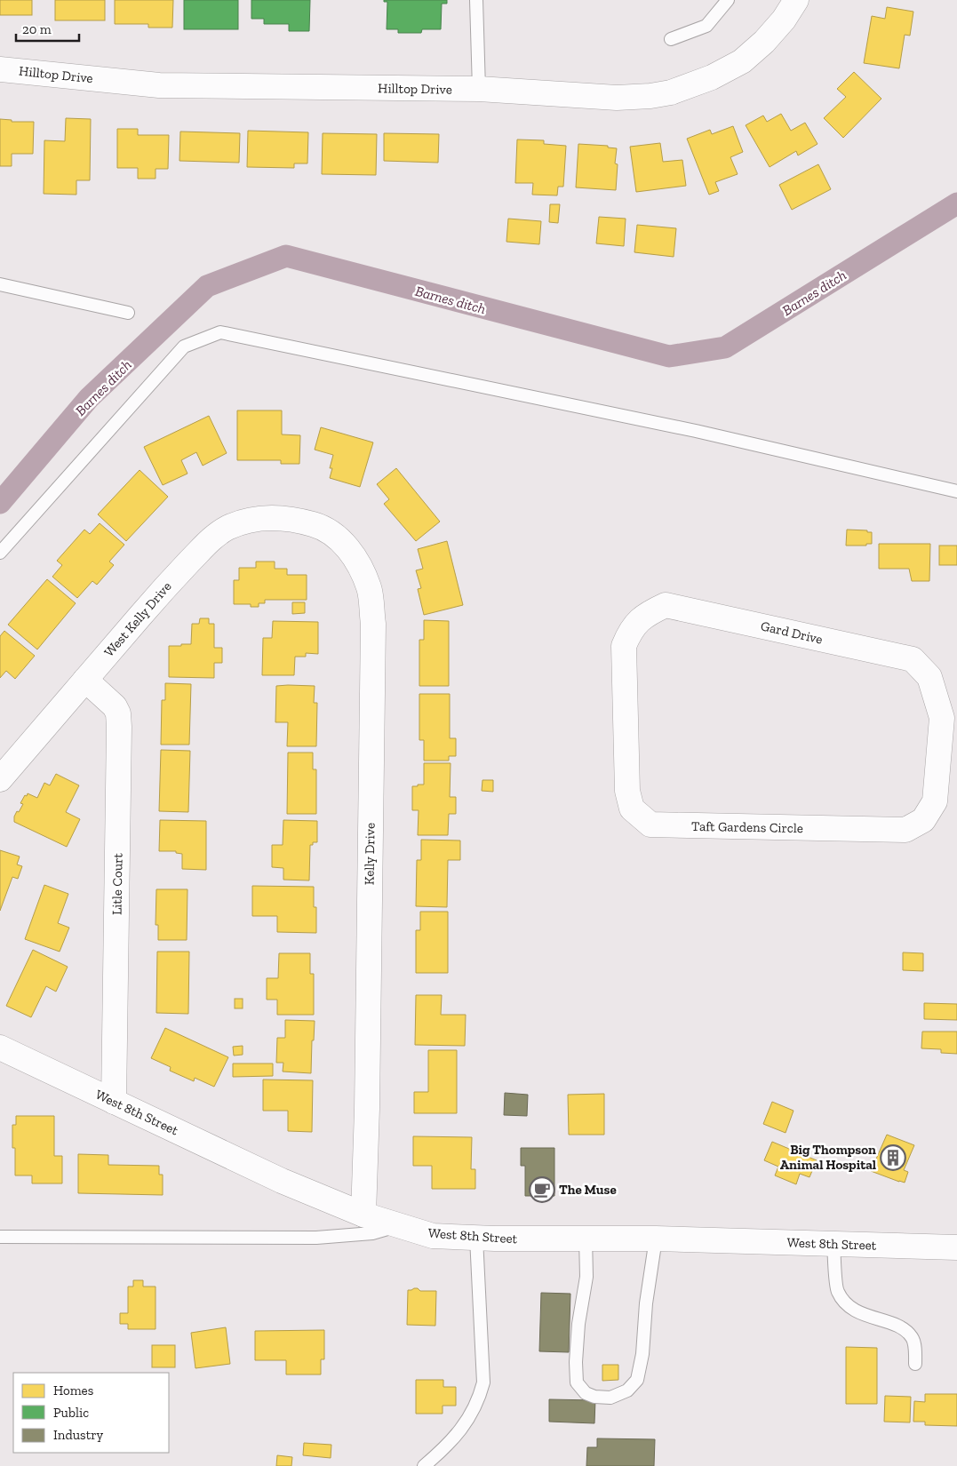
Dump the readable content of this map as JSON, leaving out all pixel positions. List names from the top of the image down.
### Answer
{
  "streets": {
    "street": [
      "Hilltop Drive",
      "West Kelly Drive",
      "Gard Drive",
      "Taft Gardens Circle",
      "Kelly Drive",
      "Litle Court",
      "West 8th Street"
    ]
  },
  "crossings": [
    ["West Kelly Drive", "Kelly Drive"],
    ["West Kelly Drive", "Litle Court"],
    ["Gard Drive", "Taft Gardens Circle"],
    ["Kelly Drive", "West 8th Street"],
    ["Litle Court", "West 8th Street"]
  ],
  "water": ["Barnes ditch"],
  "places": {
    "building": ["Big Thompson Animal Hospital"],
    "cafe": ["The Muse"]
  },
  "legend": ["Homes", "Public", "Industry"],
  "scale_bar": "20 m"
}
